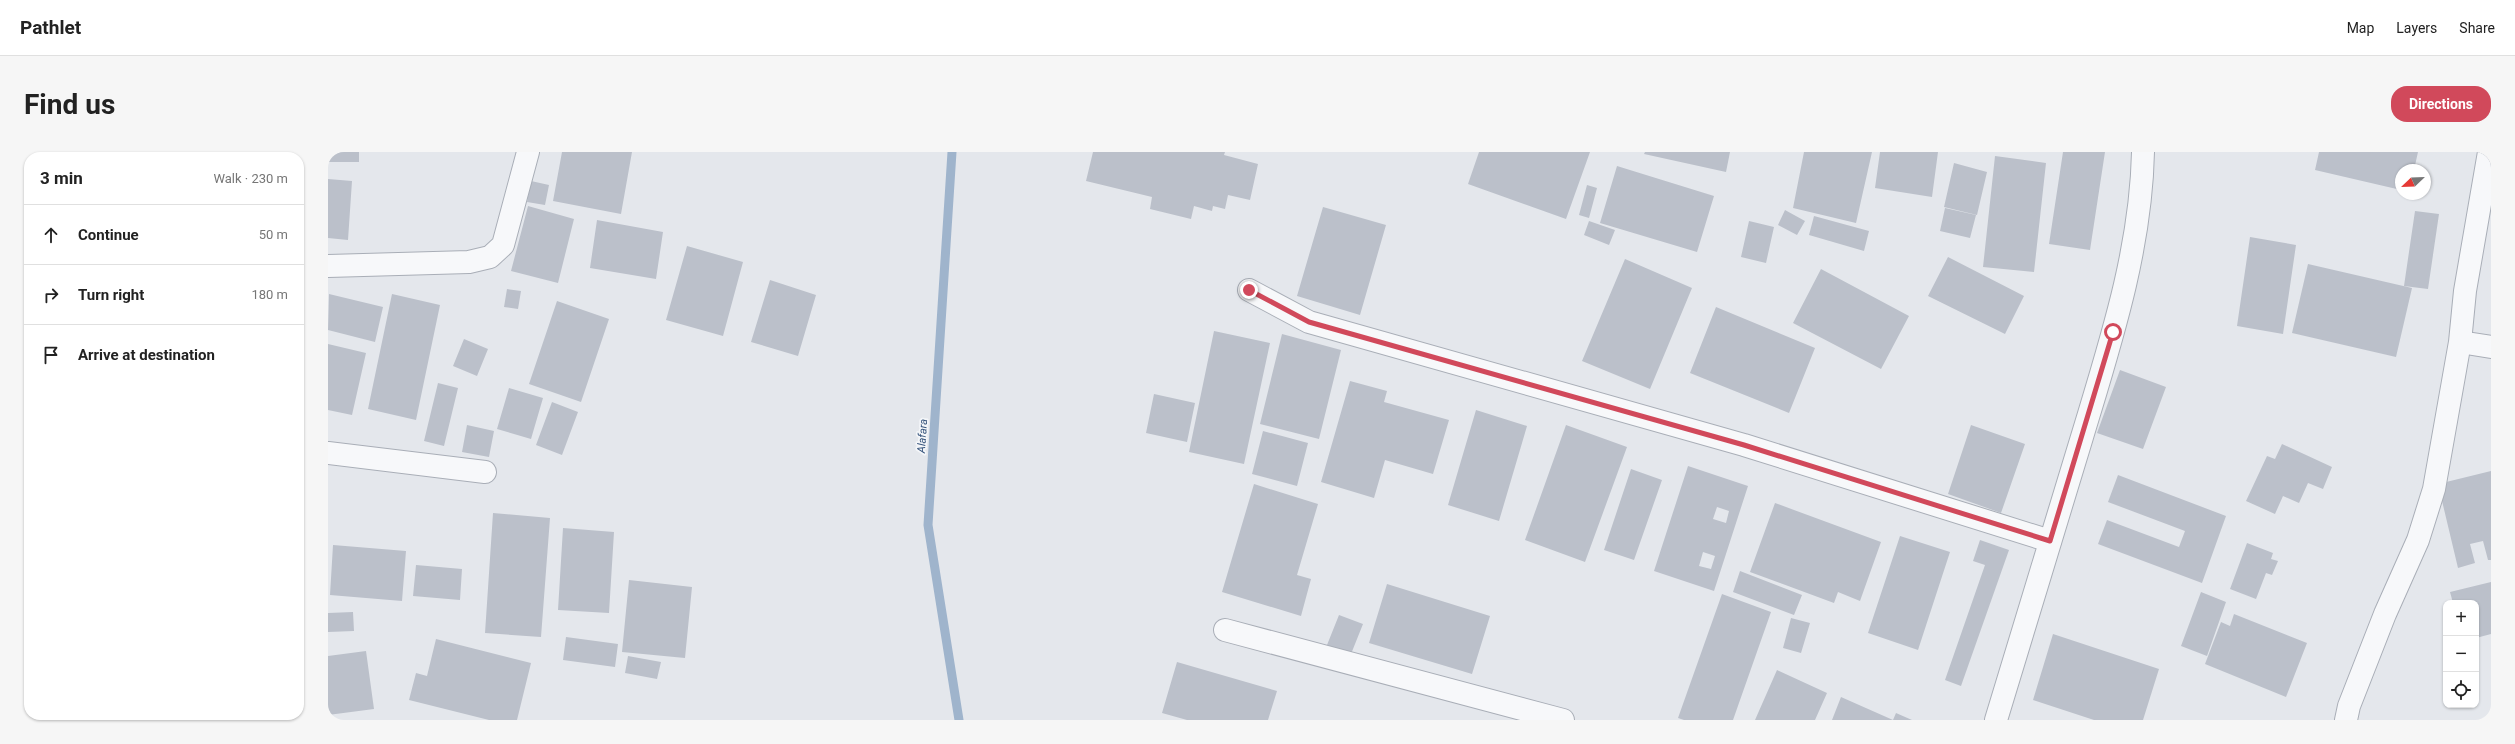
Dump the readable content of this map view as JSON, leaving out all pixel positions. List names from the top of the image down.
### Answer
{
  "water": ["Alafara"],
  "north": "bottom left",
  "page": {
    "header": "Pathlet",
    "nav": ["Map", "Layers", "Share"],
    "buttons": "Directions",
    "title": "Find us",
    "heading": ["3 min", "Walk · 230 m"],
    "list": [
      ["Continue", "50 m"],
      ["Turn right", "180 m"],
      "Arrive at destination"
    ],
    "map_buttons": ["+", "−"]
  }
}
